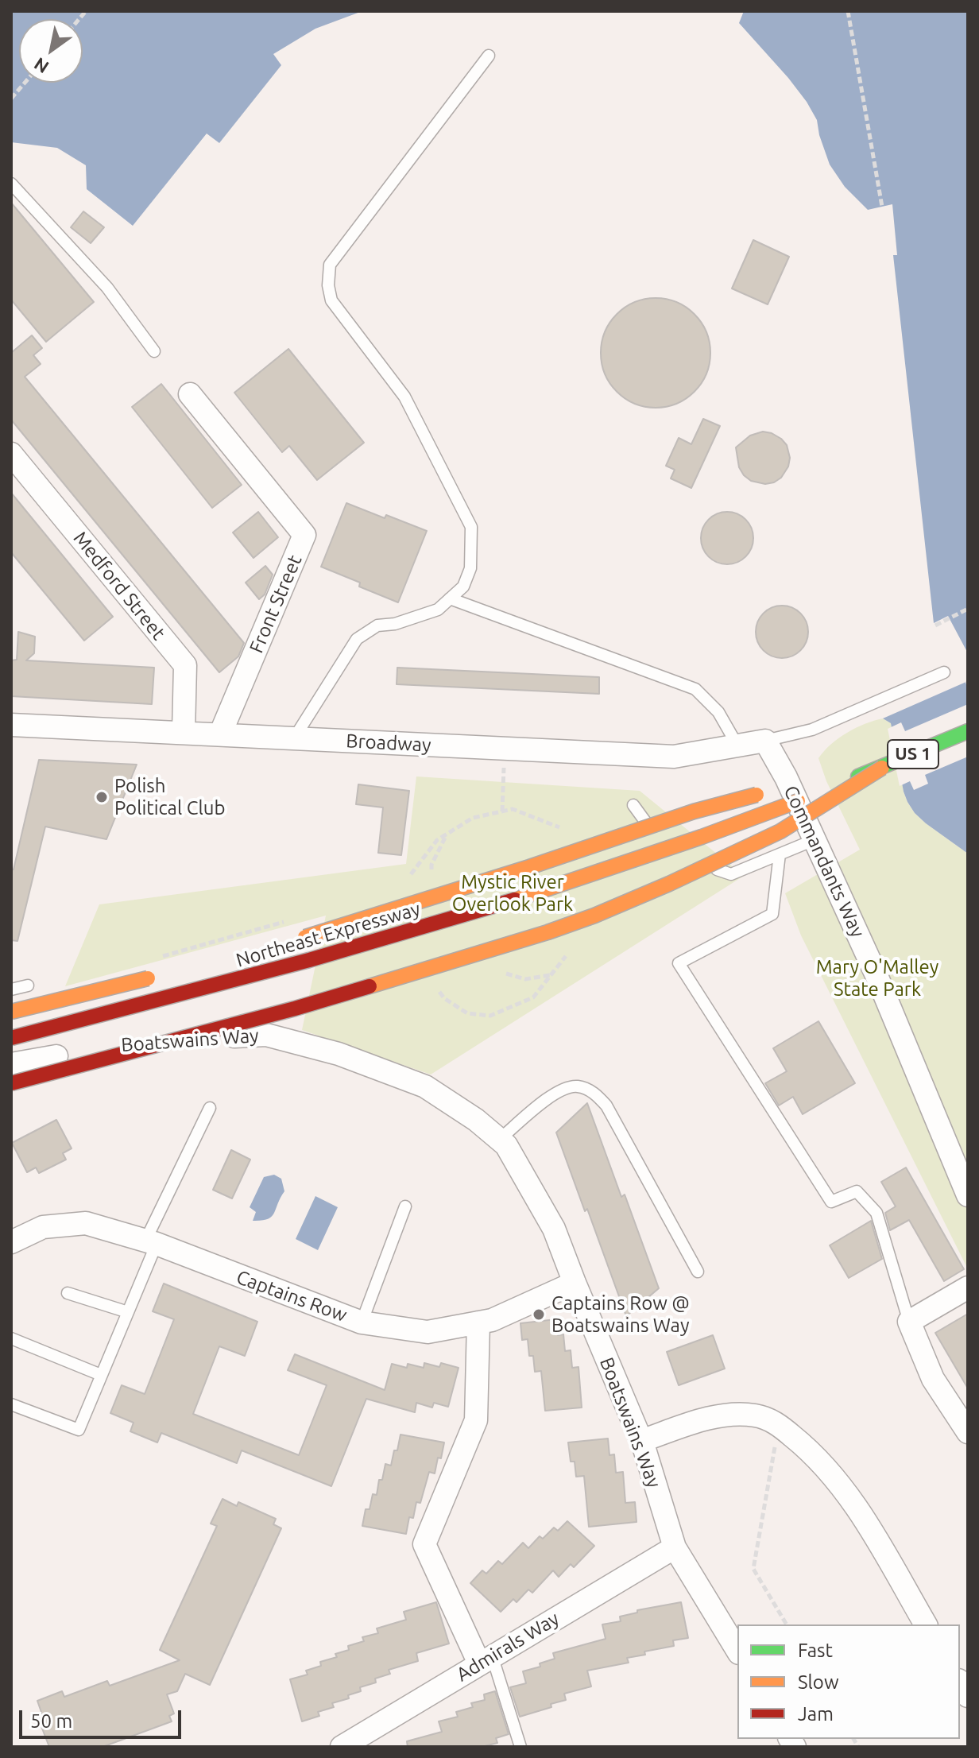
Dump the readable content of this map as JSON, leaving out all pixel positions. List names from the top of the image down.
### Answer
{
  "streets": {
    "highway": ["US 1", "Northeast Expressway"],
    "street": [
      "Medford Street",
      "Front Street",
      "Broadway",
      "Commandants Way",
      "Boatswains Way",
      "Captains Row",
      "Admirals Way"
    ]
  },
  "crossings": [
    ["Medford Street", "Broadway"],
    ["Front Street", "Broadway"],
    ["Broadway", "Commandants Way"],
    ["US 1", "Northeast Expressway"],
    ["Boatswains Way", "Captains Row"],
    ["Boatswains Way", "Admirals Way"]
  ],
  "parks": ["Mystic River Overlook Park", "Mary O'Malley State Park"],
  "places": ["Polish Political Club", "Captains Row @ Boatswains Way"],
  "legend": ["Fast", "Slow", "Jam"],
  "scale_bar": "50 m",
  "north": "bottom left"
}
